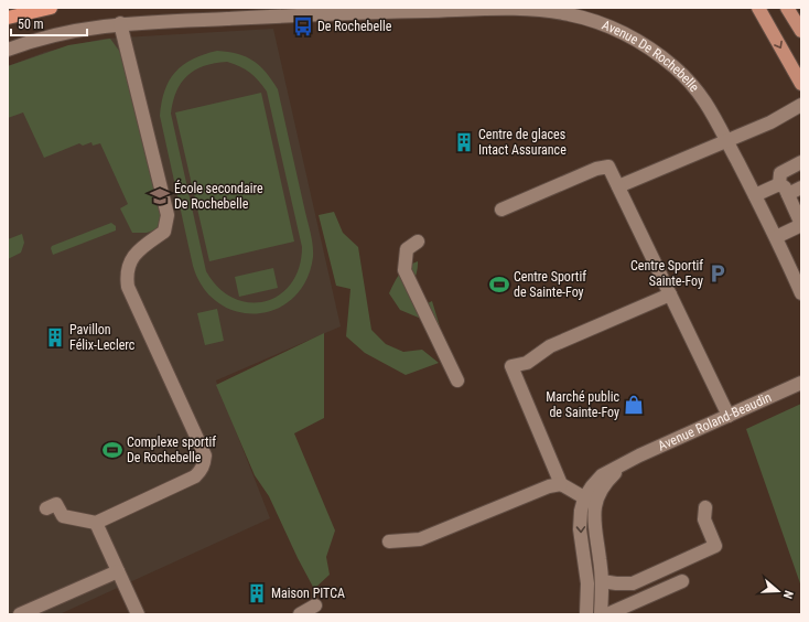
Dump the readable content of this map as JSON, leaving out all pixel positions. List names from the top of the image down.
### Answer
{
  "streets": {
    "street": ["Avenue De Rochebelle", "Avenue Roland-Beaudin"]
  },
  "places": {
    "bus stop": ["De Rochebelle"],
    "building": ["Centre de glaces Intact Assurance", "Pavillon Félix-Leclerc", "Maison PITCA"],
    "school or university": ["École secondaire De Rochebelle"],
    "parking": ["Centre Sportif Sainte-Foy"],
    "sports": ["Centre Sportif de Sainte-Foy", "Complexe sportif De Rochebelle"],
    "shop": ["Marché public de Sainte-Foy"]
  },
  "scale_bar": "50 m",
  "north": "right"
}
